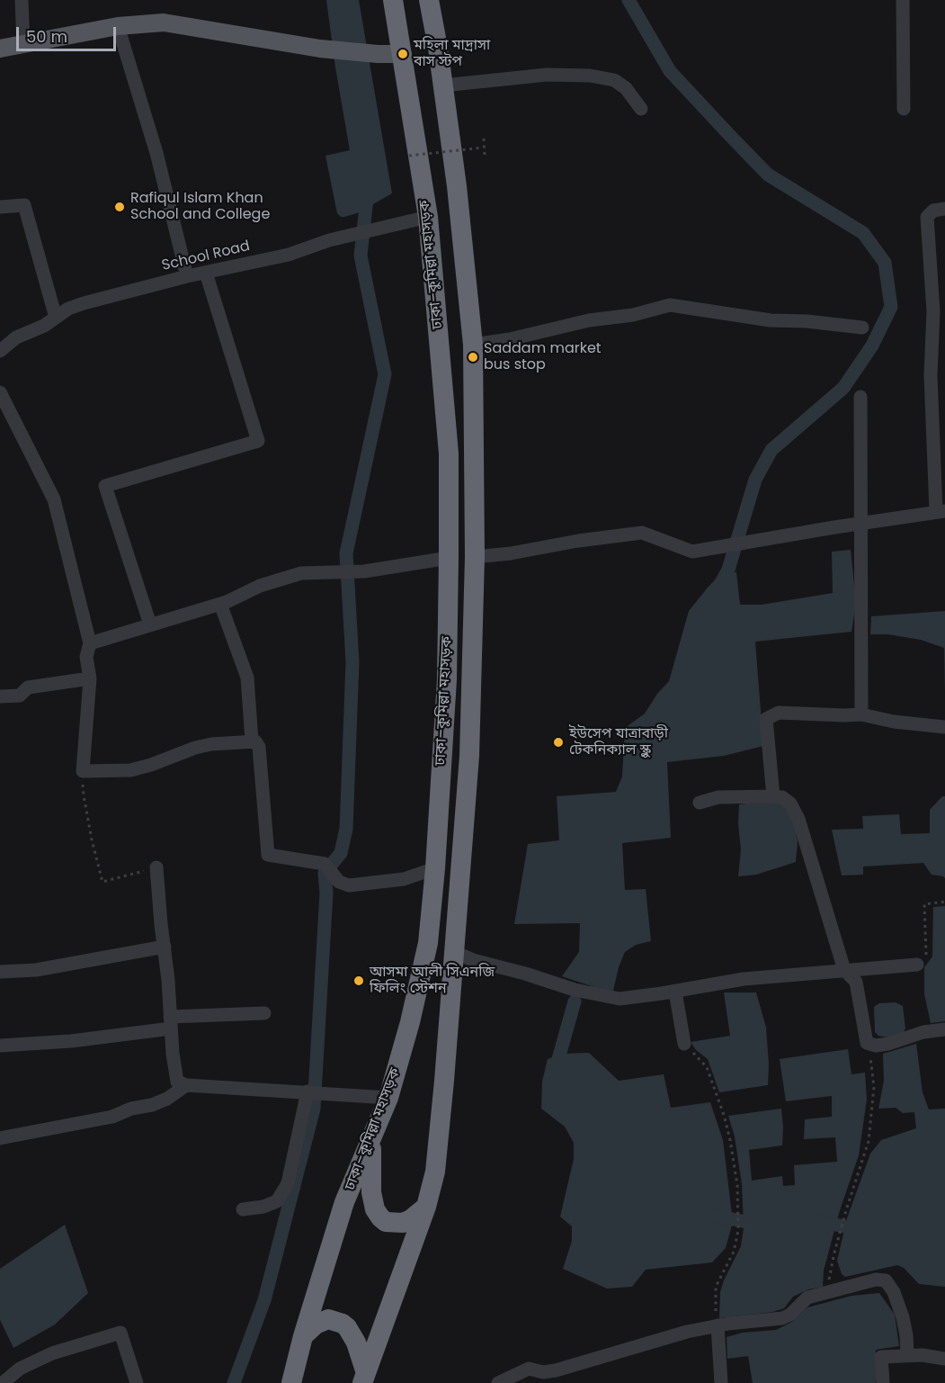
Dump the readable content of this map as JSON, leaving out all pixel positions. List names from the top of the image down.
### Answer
{
  "streets": {
    "highway": ["ঢাকা–কুমিল্লা মহাসড়ক"],
    "street": ["School Road"]
  },
  "crossings": [
    ["School Road", "ঢাকা–কুমিল্লা মহাসড়ক"]
  ],
  "places": [
    "মহিলা মাদ্রাসা বাস স্টপ",
    "Rafiqul Islam Khan School and College",
    "Saddam market bus stop",
    "ইউসেপ যাত্রাবাড়ী টেকনিক্যাল স্কুল",
    "আসমা আলী সিএনজি ফিলিং স্টেশন"
  ],
  "scale_bar": "50 m"
}
